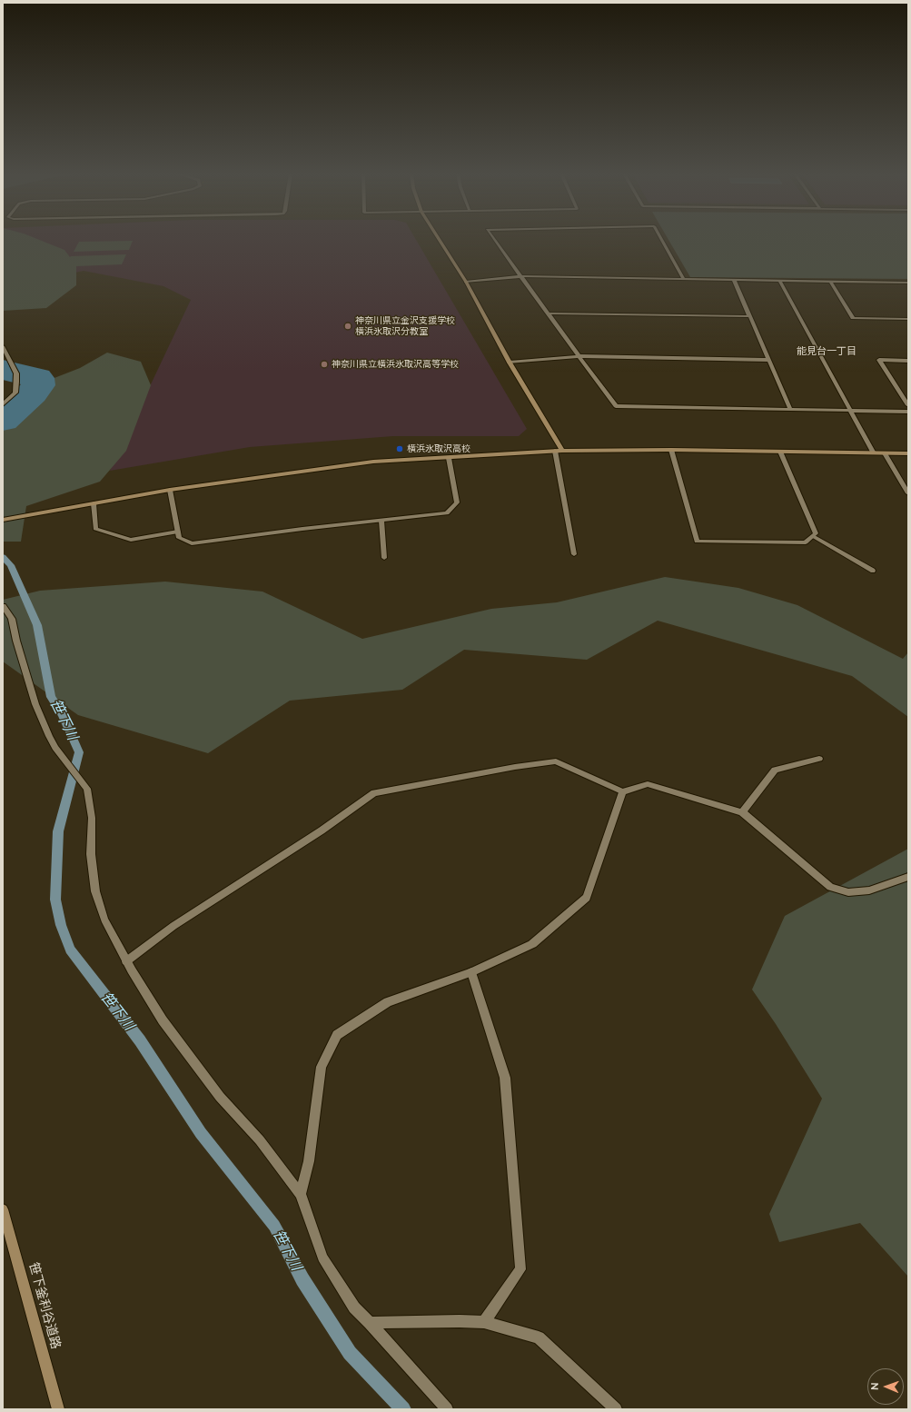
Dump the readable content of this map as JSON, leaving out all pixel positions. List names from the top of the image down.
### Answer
{
  "streets": {
    "street": ["笹下釜利谷道路"]
  },
  "districts": ["能見台一丁目"],
  "water": ["笹下川"],
  "places": ["神奈川県立金沢支援学校 横浜氷取沢分教室", "神奈川県立横浜氷取沢高等学校", "横浜氷取沢高校"],
  "north": "left"
}
